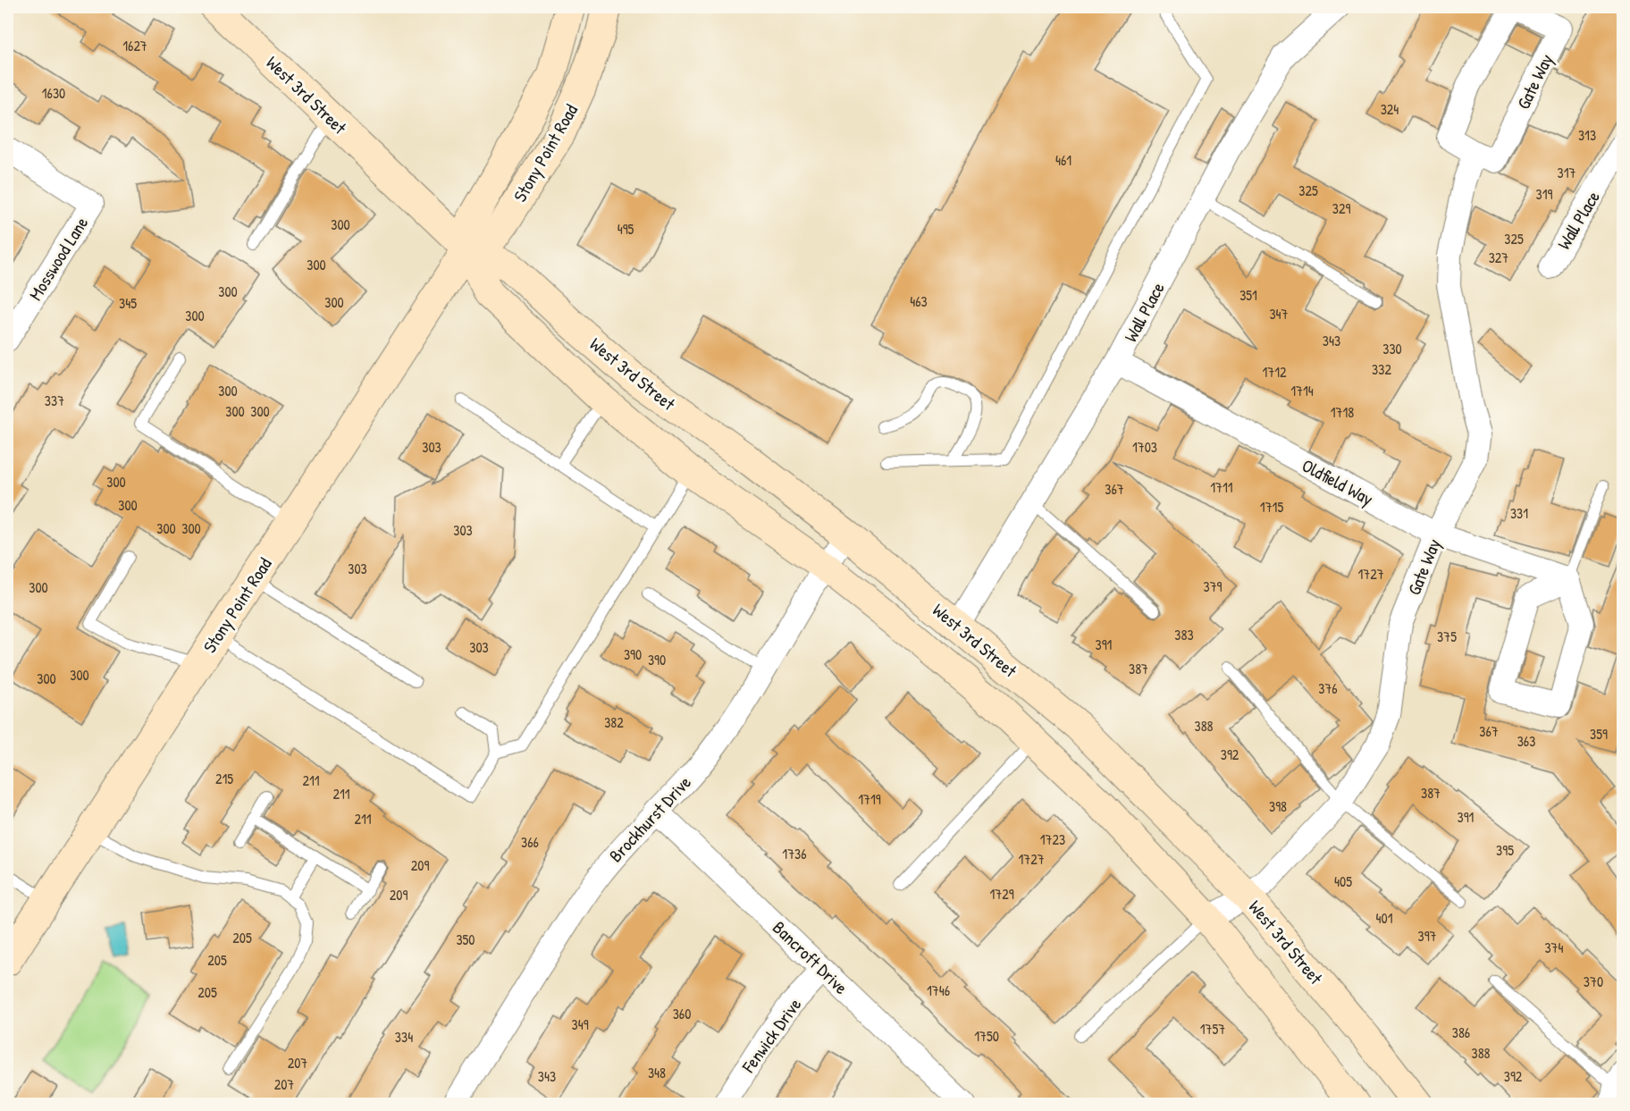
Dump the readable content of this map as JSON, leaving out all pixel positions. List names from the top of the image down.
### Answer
{
  "streets": {
    "main road": ["West 3rd Street", "Stony Point Road"],
    "street": [
      "Gate Way",
      "Wall Place",
      "Mosswood Lane",
      "Oldfield Way",
      "Brockhurst Drive",
      "Bancroft Drive",
      "Fenwick Drive"
    ]
  },
  "crossings": [
    ["Gate Way", "West 3rd Street"],
    ["Gate Way", "Oldfield Way"],
    ["West 3rd Street", "Stony Point Road"],
    ["West 3rd Street", "Wall Place"],
    ["West 3rd Street", "Brockhurst Drive"],
    ["Wall Place", "Oldfield Way"],
    ["Brockhurst Drive", "Bancroft Drive"],
    ["Bancroft Drive", "Fenwick Drive"]
  ],
  "house_numbers": [
    "1627",
    "1630",
    "324",
    "313",
    "461",
    "317",
    "325",
    "319",
    "329",
    "300",
    "495",
    "325",
    "327",
    "300",
    "300",
    "351",
    "463",
    "300",
    "345",
    "347",
    "300",
    "343",
    "330",
    "332",
    "1712",
    "300",
    "1714",
    "337",
    "300",
    "300",
    "1718",
    "303",
    "1703",
    "300",
    "1711",
    "367",
    "300",
    "1715",
    "331",
    "300",
    "300",
    "303",
    "303",
    "1727",
    "379",
    "300",
    "383",
    "375",
    "391",
    "303",
    "390",
    "390",
    "387",
    "300",
    "300",
    "376",
    "382",
    "388",
    "367",
    "359",
    "363",
    "392",
    "215",
    "211",
    "387",
    "211",
    "1719",
    "398",
    "391",
    "211",
    "1723",
    "366",
    "395",
    "1736",
    "1727",
    "209",
    "405",
    "1729",
    "209",
    "401",
    "397",
    "205",
    "350",
    "374",
    "205",
    "370",
    "1746",
    "205",
    "360",
    "349",
    "1757",
    "386",
    "1750",
    "334",
    "388",
    "207",
    "348",
    "343",
    "392",
    "207"
  ]
}
